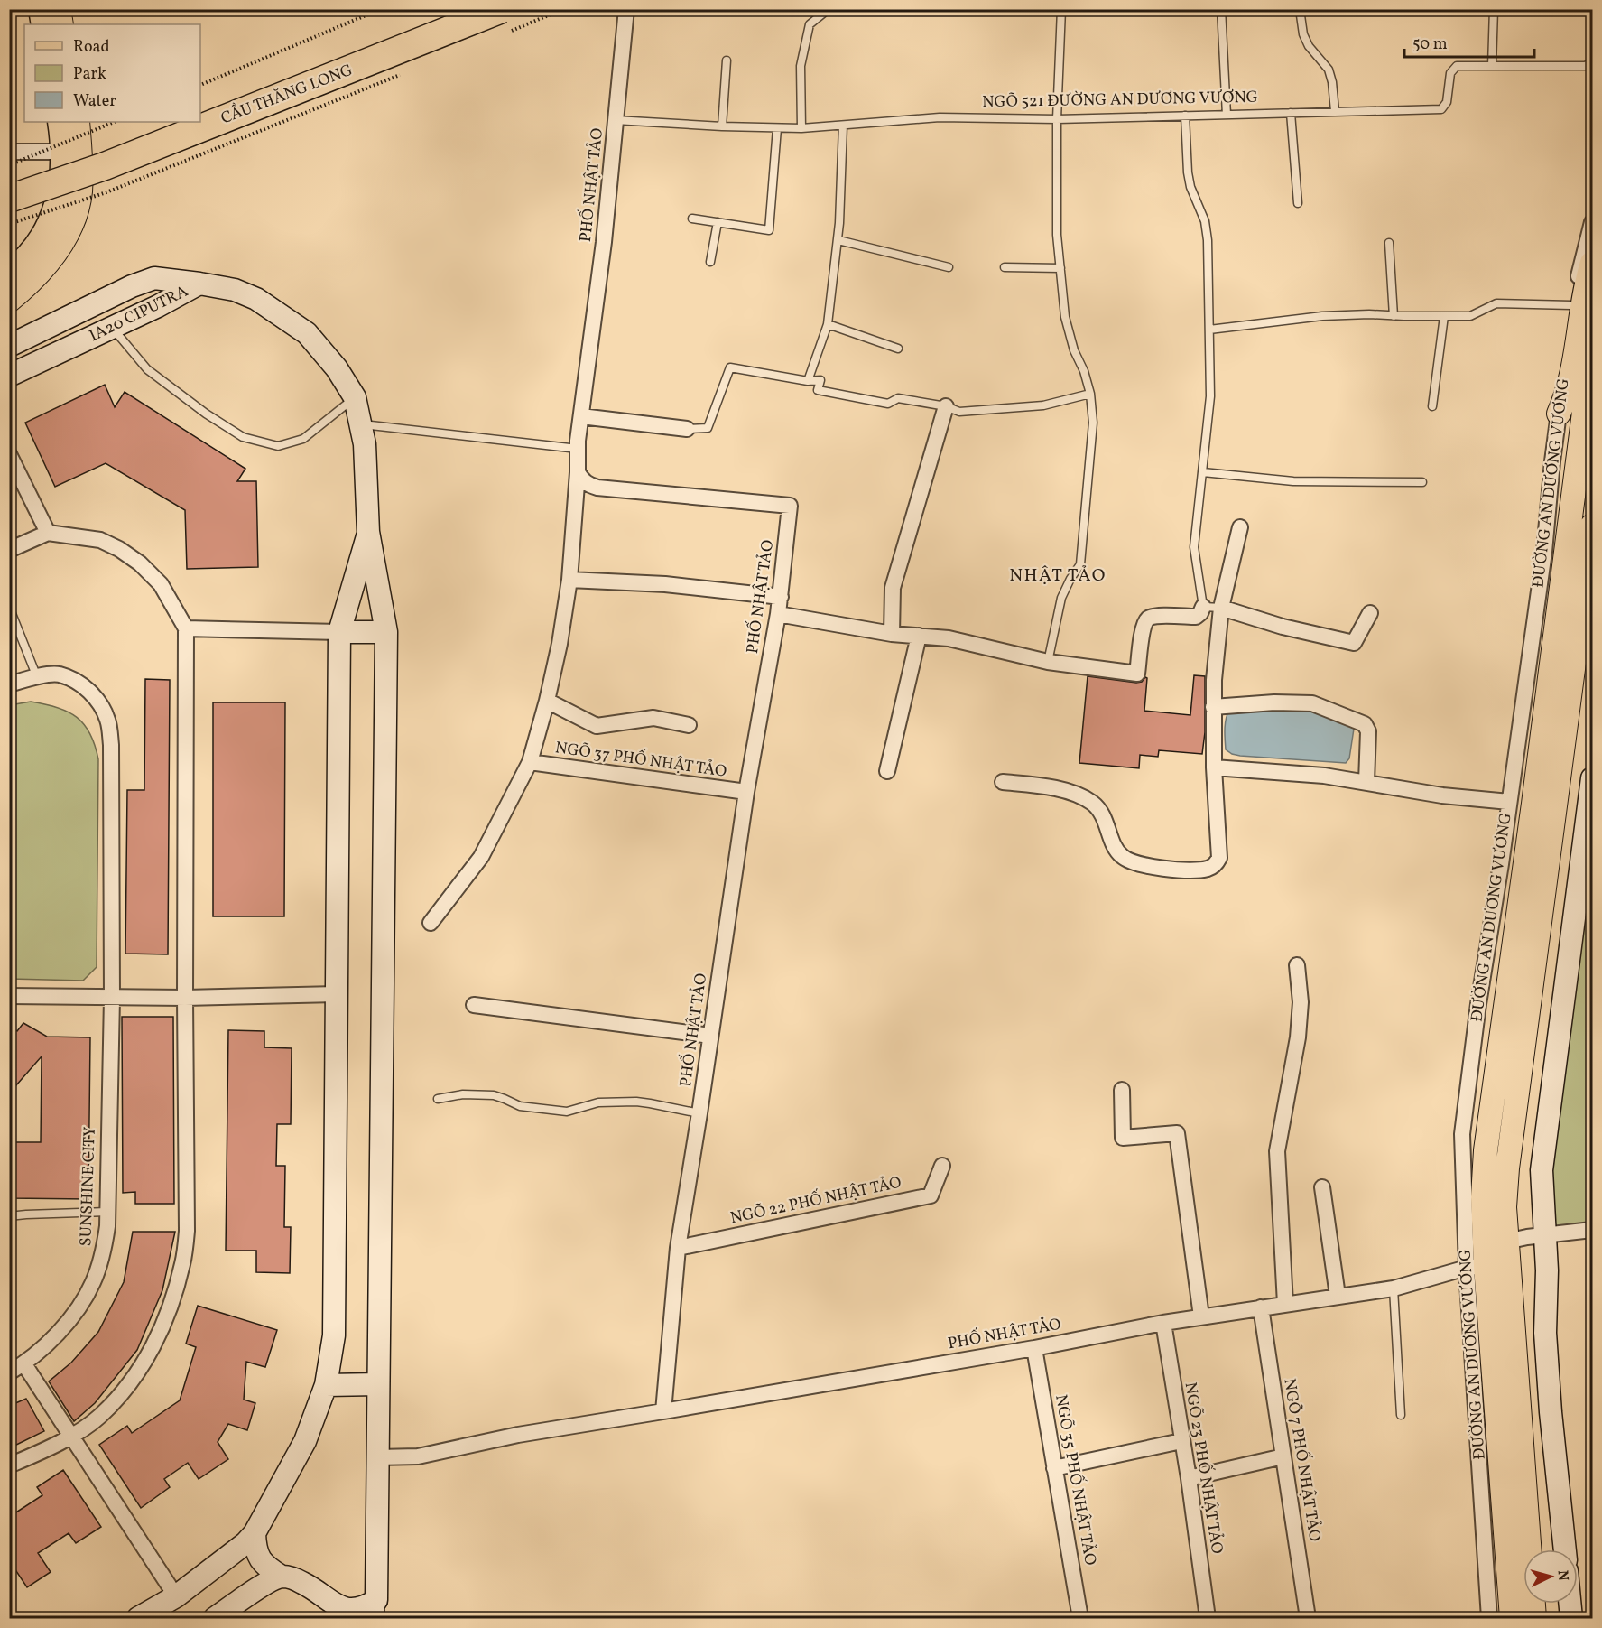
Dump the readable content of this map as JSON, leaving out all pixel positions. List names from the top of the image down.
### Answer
{
  "streets": {
    "highway": ["CẦU THĂNG LONG"],
    "main road": ["ĐƯỜNG AN DƯƠNG VƯƠNG"],
    "street": [
      "PHỐ NHẬT TẢO",
      "IA20 CIPUTRA",
      "NGÕ 37 PHỐ NHẬT TẢO",
      "SUNSHINE CITY",
      "NGÕ 22 PHỐ NHẬT TẢO",
      "NGÕ 7 PHỐ NHẬT TẢO",
      "NGÕ 23 PHỐ NHẬT TẢO",
      "NGÕ 35 PHỐ NHẬT TẢO"
    ],
    "lane": ["NGÕ 521 ĐƯỜNG AN DƯƠNG VƯƠNG"]
  },
  "crossings": [
    ["NGÕ 521 ĐƯỜNG AN DƯƠNG VƯƠNG", "PHỐ NHẬT TẢO"],
    ["PHỐ NHẬT TẢO", "ĐƯỜNG AN DƯƠNG VƯƠNG"],
    ["PHỐ NHẬT TẢO", "NGÕ 37 PHỐ NHẬT TẢO"],
    ["PHỐ NHẬT TẢO", "NGÕ 22 PHỐ NHẬT TẢO"],
    ["PHỐ NHẬT TẢO", "NGÕ 7 PHỐ NHẬT TẢO"],
    ["PHỐ NHẬT TẢO", "NGÕ 23 PHỐ NHẬT TẢO"],
    ["PHỐ NHẬT TẢO", "NGÕ 35 PHỐ NHẬT TẢO"]
  ],
  "districts": ["NHẬT TẢO"],
  "legend": ["Road", "Park", "Water"],
  "scale_bar": "50 m",
  "north": "right"
}
